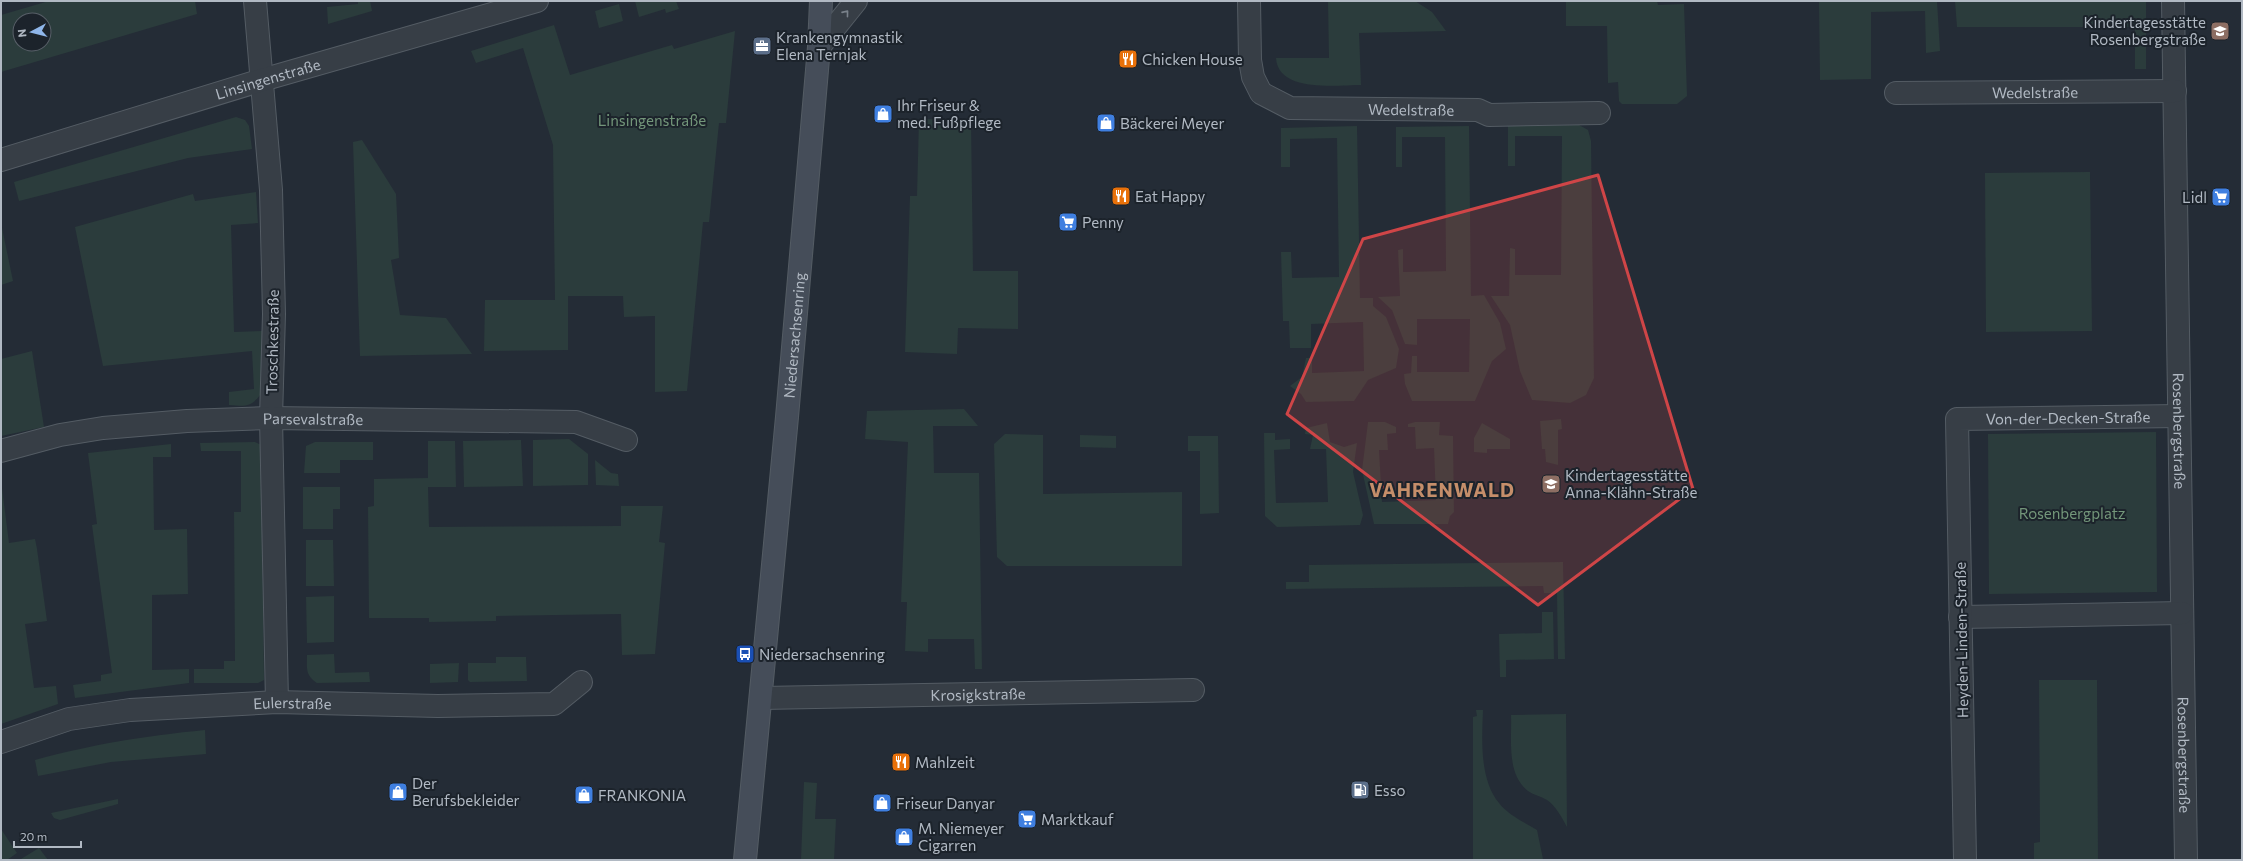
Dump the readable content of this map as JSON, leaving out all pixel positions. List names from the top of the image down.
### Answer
{
  "streets": {
    "street": [
      "Linsingenstraße",
      "Wedelstraße",
      "Niedersachsenring",
      "Troschkestraße",
      "Von-der-Decken-Straße",
      "Parsevalstraße",
      "Rosenbergstraße",
      "Heyden-Linden-Straße",
      "Krosigkstraße",
      "Eulerstraße"
    ]
  },
  "crossings": [
    ["Linsingenstraße", "Troschkestraße"],
    ["Wedelstraße", "Rosenbergstraße"],
    ["Niedersachsenring", "Krosigkstraße"],
    ["Troschkestraße", "Parsevalstraße"],
    ["Troschkestraße", "Eulerstraße"],
    ["Von-der-Decken-Straße", "Rosenbergstraße"],
    ["Von-der-Decken-Straße", "Heyden-Linden-Straße"]
  ],
  "districts": ["VAHRENWALD"],
  "parks": ["Linsingenstraße", "Rosenbergplatz"],
  "places": {
    "school or university": ["Kindertagesstätte Rosenbergstraße", "Kindertagesstätte Anna-Klähn-Straße"],
    "office": ["Krankengymnastik Elena Ternjak"],
    "restaurant": ["Chicken House", "Eat Happy", "Mahlzeit"],
    "shop": [
      "Ihr Friseur & med. Fußpflege",
      "Bäckerei Meyer",
      "Der Berufsbekleider",
      "FRANKONIA",
      "Friseur Danyar",
      "M. Niemeyer Cigarren"
    ],
    "supermarket": ["Lidl", "Penny", "Marktkauf"],
    "bus stop": ["Niedersachsenring"],
    "fuel station": ["Esso"]
  },
  "scale_bar": "20 m",
  "north": "left"
}
